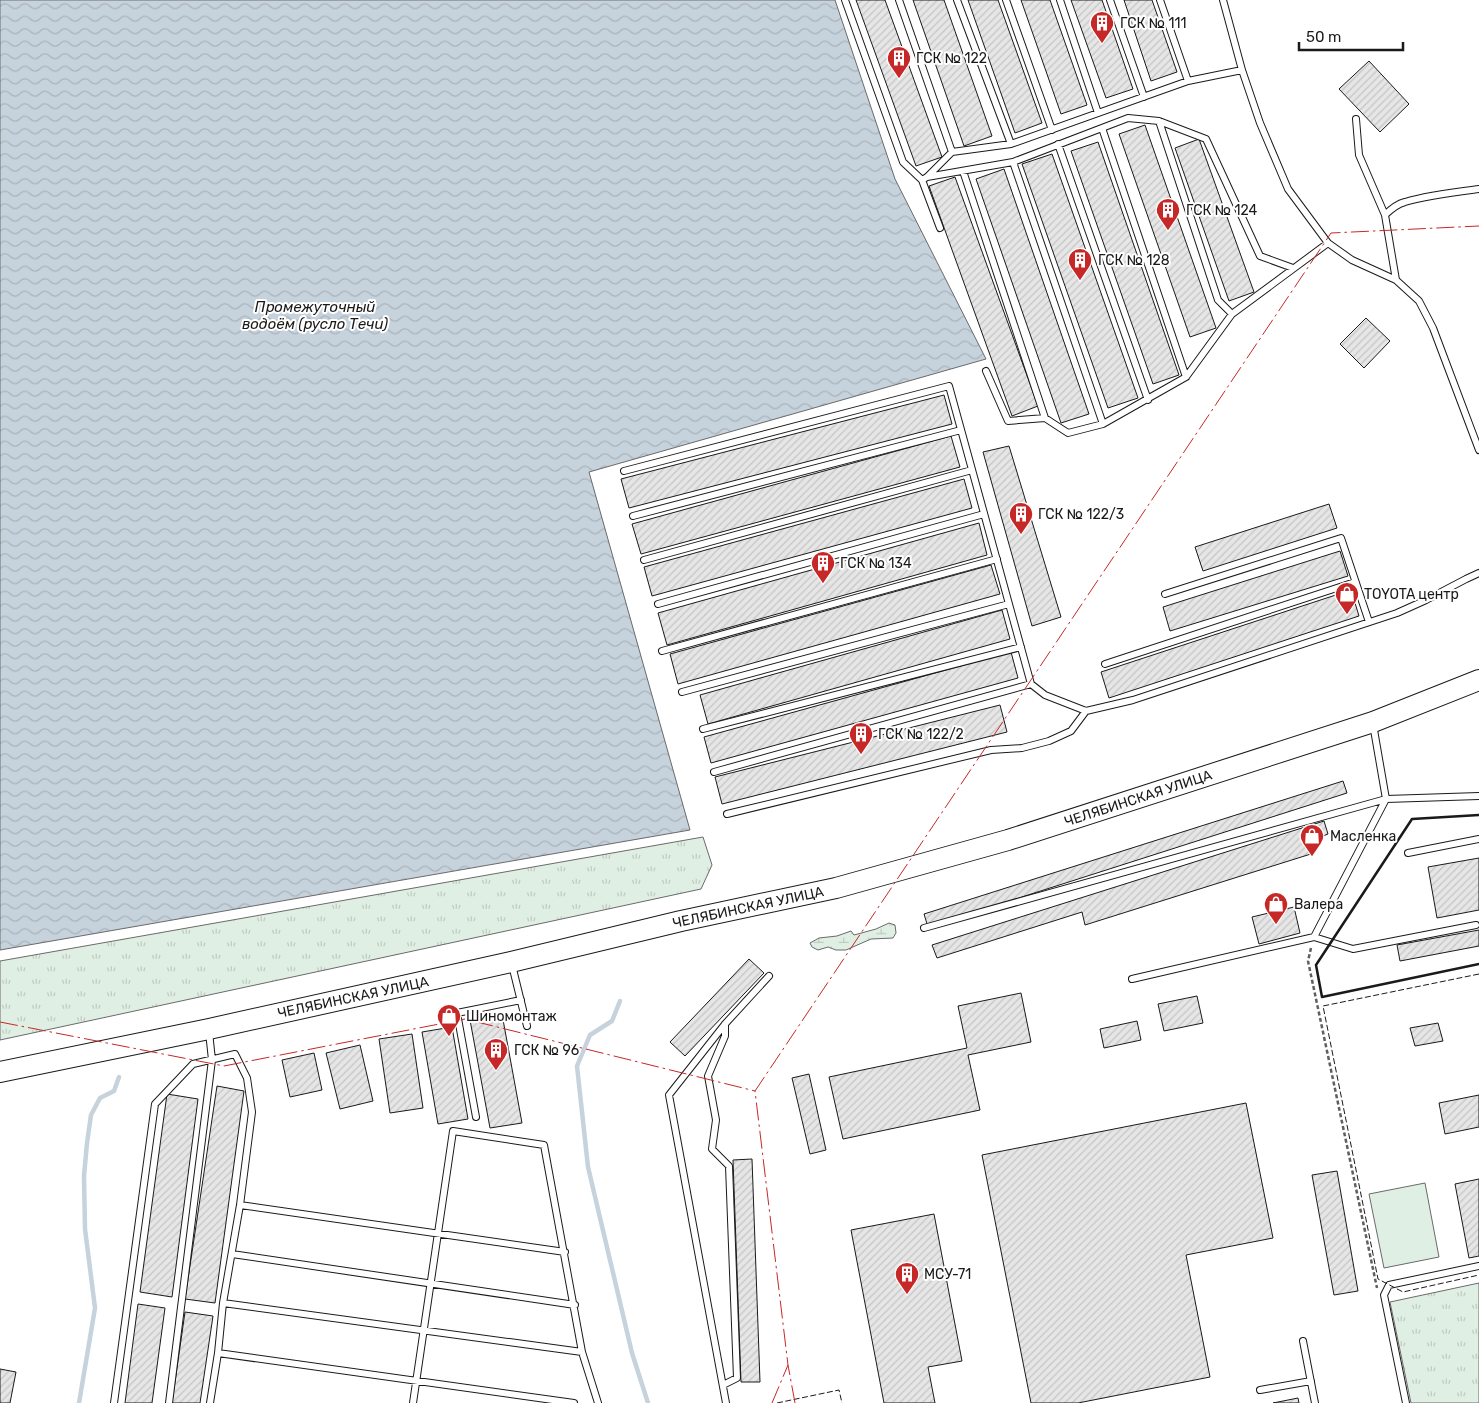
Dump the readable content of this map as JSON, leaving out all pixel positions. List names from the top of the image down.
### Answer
{
  "streets": {
    "main road": ["ЧЕЛЯБИНСКАЯ УЛИЦА"]
  },
  "water": ["Промежуточный водоём (русло Течи)"],
  "places": {
    "building": [
      "ГСК № 111",
      "ГСК № 122",
      "ГСК № 124",
      "ГСК № 128",
      "ГСК № 122/3",
      "ГСК № 134",
      "ГСК № 122/2",
      "ГСК № 96",
      "МСУ-71"
    ],
    "shop": [
      "TOYOTA центр",
      "Масленка",
      "Валера",
      "Шиномонтаж"
    ]
  },
  "scale_bar": "50 m"
}
